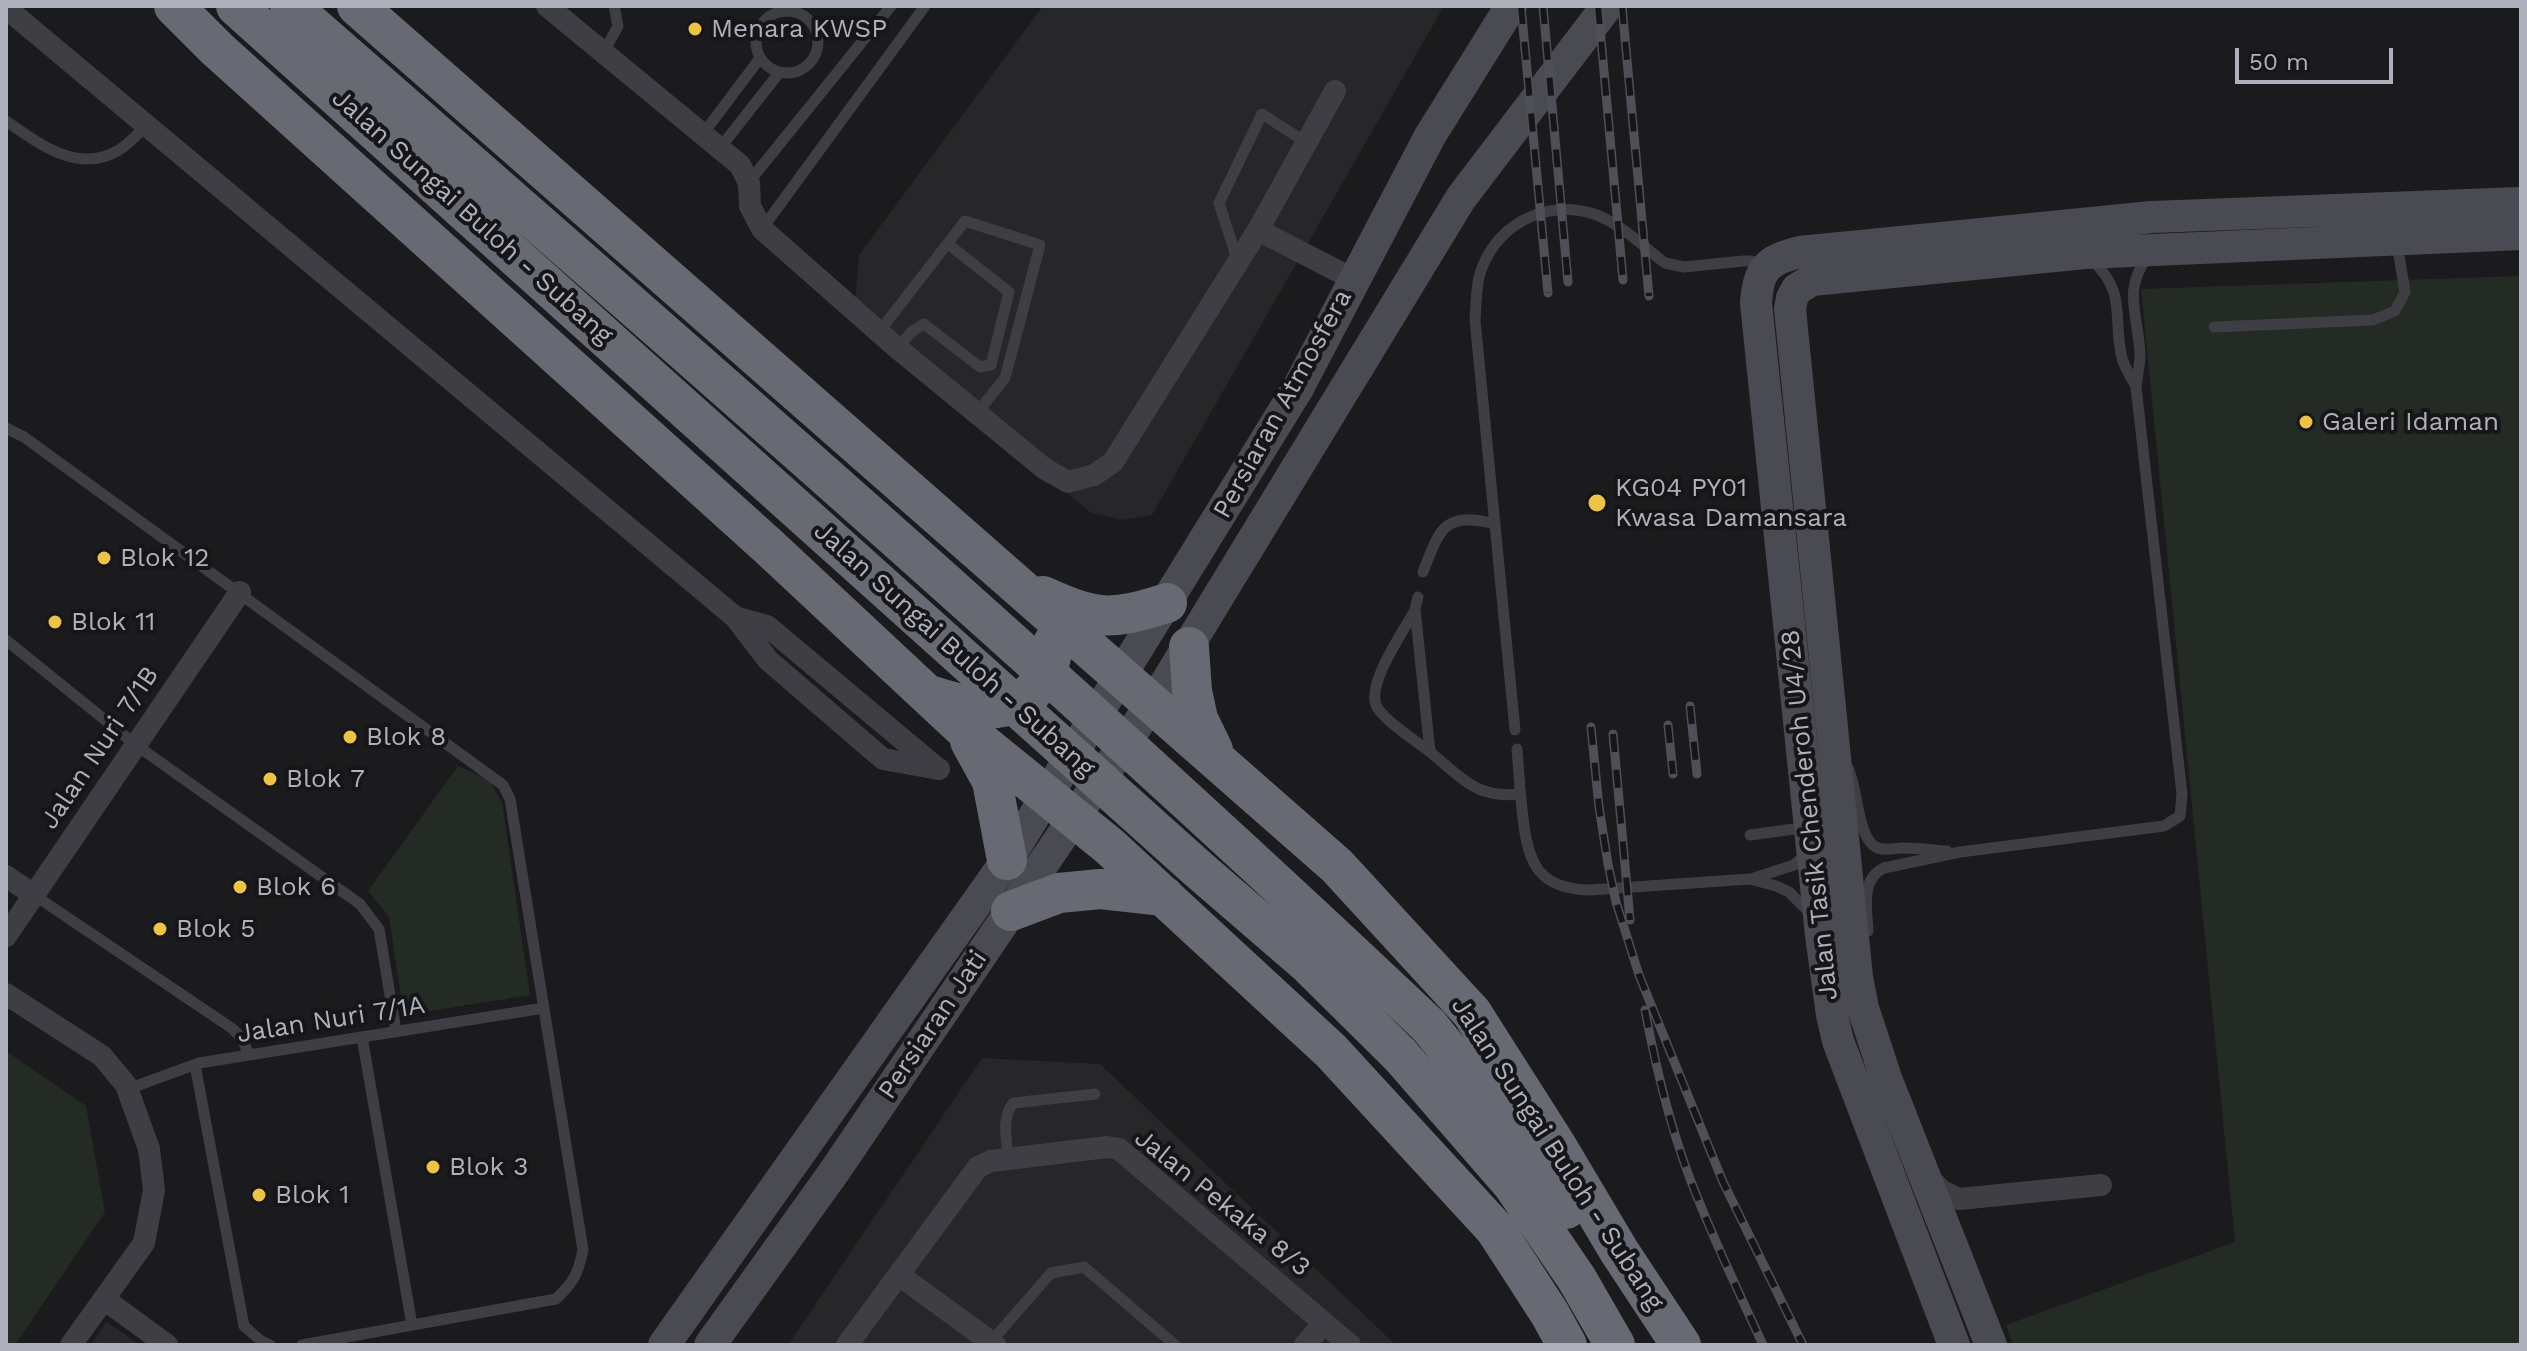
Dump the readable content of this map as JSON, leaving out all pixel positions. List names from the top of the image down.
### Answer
{
  "streets": {
    "highway": ["Jalan Sungai Buloh - Subang"],
    "street": [
      "Persiaran Atmosfera",
      "Jalan Nuri 7/1B",
      "Jalan Tasik Chenderoh U4/28",
      "Persiaran Jati",
      "Jalan Pekaka 8/3"
    ],
    "lane": ["Jalan Nuri 7/1A"]
  },
  "crossings": [
    ["Jalan Sungai Buloh - Subang", "Persiaran Atmosfera"],
    ["Jalan Sungai Buloh - Subang", "Persiaran Jati"],
    ["Persiaran Atmosfera", "Persiaran Jati"]
  ],
  "places": [
    "Menara KWSP",
    "Galeri Idaman",
    "KG04 PY01 Kwasa Damansara",
    "Blok 12",
    "Blok 11",
    "Blok 8",
    "Blok 7",
    "Blok 6",
    "Blok 5",
    "Blok 3",
    "Blok 1"
  ],
  "scale_bar": "50 m"
}
